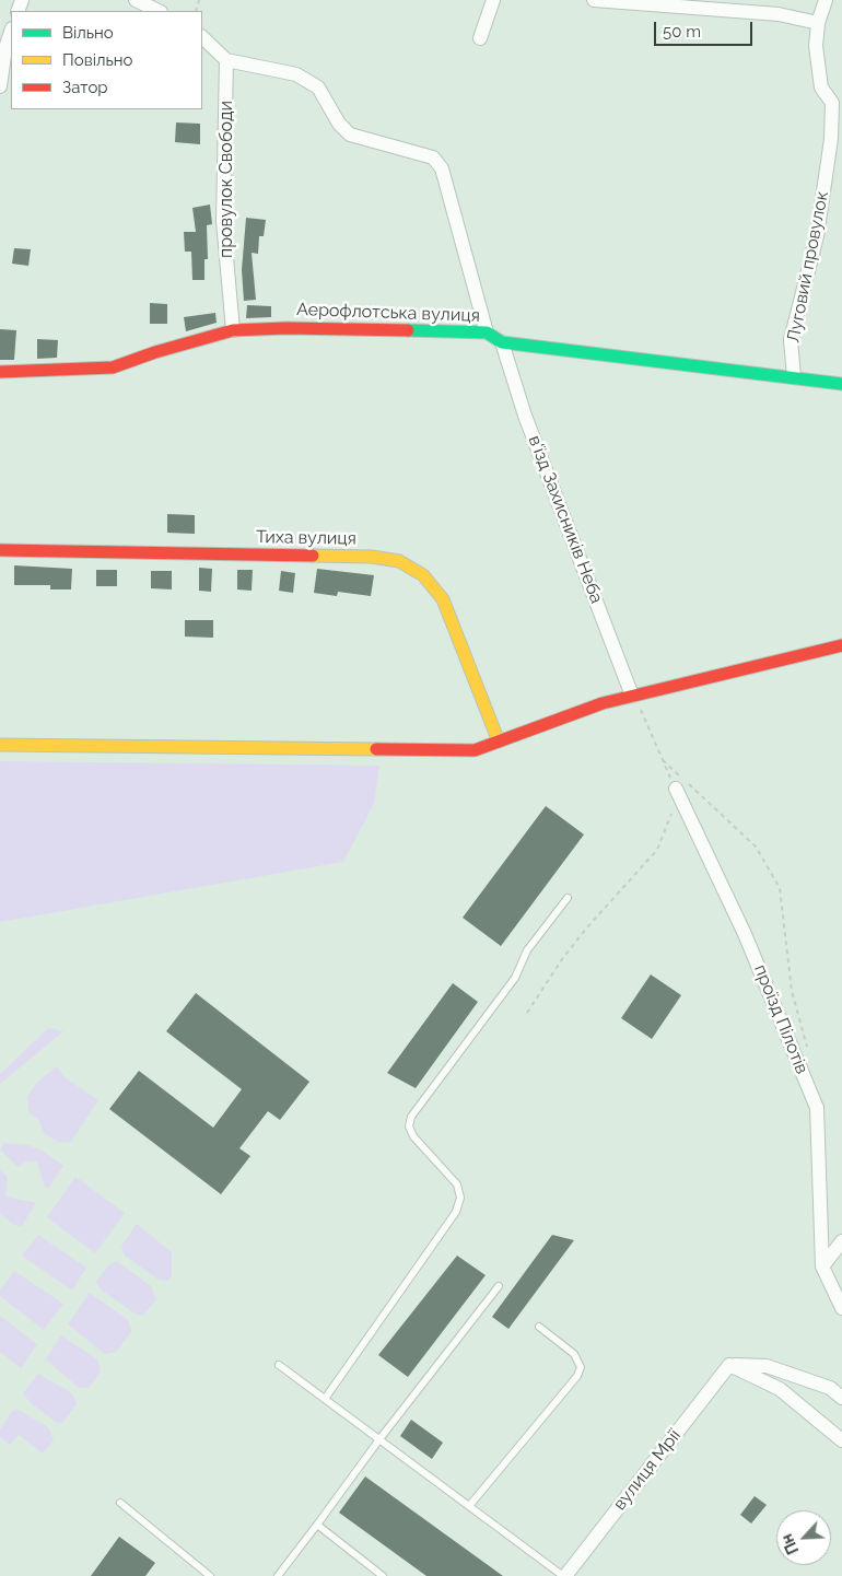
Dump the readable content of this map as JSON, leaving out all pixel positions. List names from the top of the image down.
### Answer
{
  "streets": {
    "street": [
      "провулок Свободи",
      "Луговий провулок",
      "Аерофлотська вулиця",
      "в'їзд Захисників Неба",
      "Тиха вулиця",
      "проїзд Пілотів",
      "вулиця Мрії"
    ]
  },
  "crossings": [
    ["провулок Свободи", "Аерофлотська вулиця"],
    ["Луговий провулок", "Аерофлотська вулиця"],
    ["Аерофлотська вулиця", "в'їзд Захисників Неба"]
  ],
  "legend": ["Вільно", "Повільно", "Затор"],
  "scale_bar": "50 m",
  "north": "bottom left"
}
